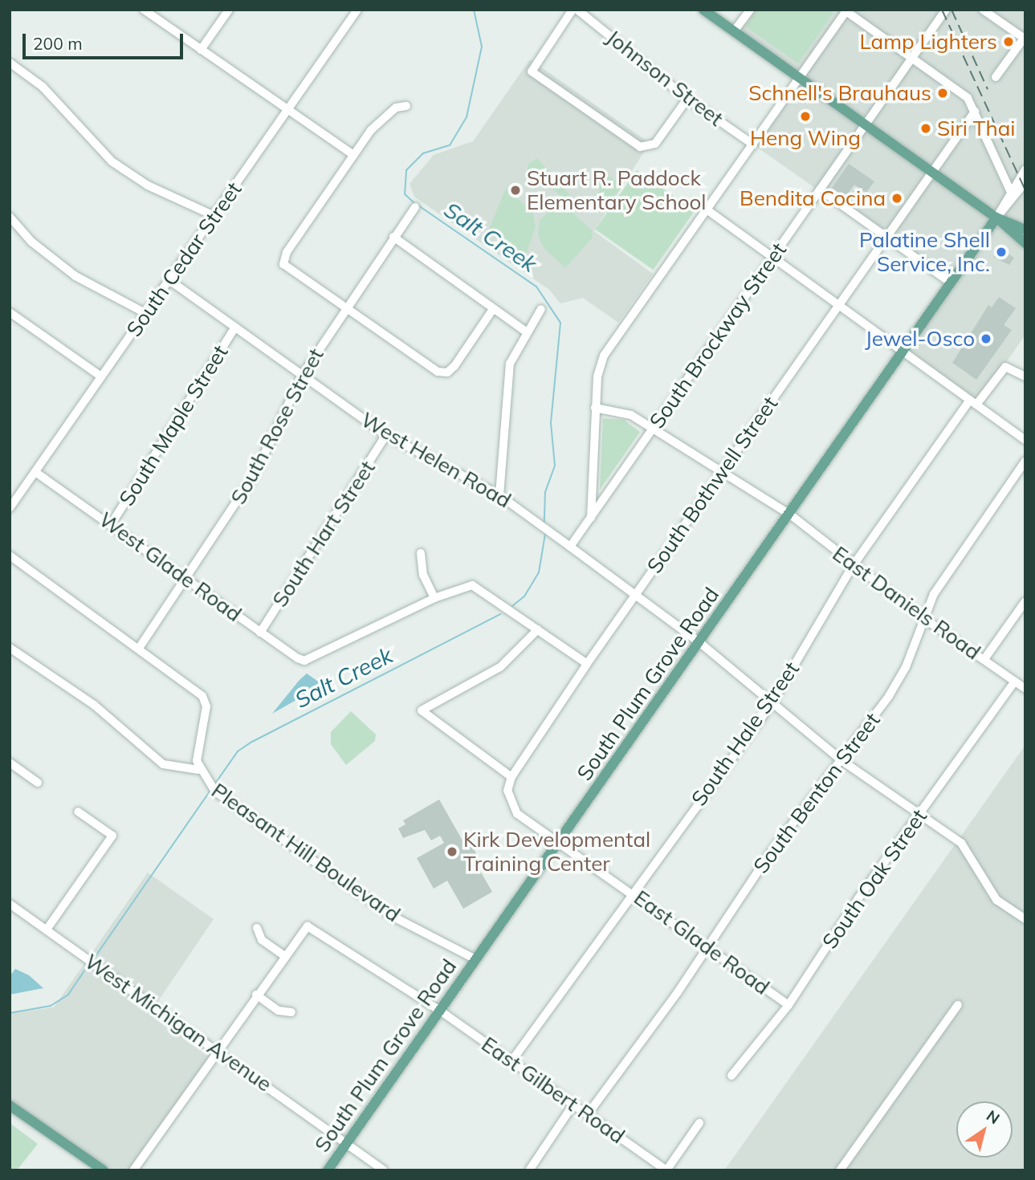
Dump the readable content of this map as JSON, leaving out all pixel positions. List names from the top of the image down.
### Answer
{
  "streets": {
    "main road": ["South Plum Grove Road"],
    "street": [
      "Johnson Street",
      "South Cedar Street",
      "South Brockway Street",
      "South Maple Street",
      "South Rose Street",
      "West Helen Road",
      "South Bothwell Street",
      "South Hart Street",
      "West Glade Road",
      "East Daniels Road",
      "South Hale Street",
      "South Benton Street",
      "Pleasant Hill Boulevard",
      "South Oak Street",
      "East Glade Road",
      "West Michigan Avenue",
      "East Gilbert Road"
    ]
  },
  "crossings": [
    ["South Cedar Street", "West Helen Road"],
    ["South Cedar Street", "West Glade Road"],
    ["South Brockway Street", "West Helen Road"],
    ["South Brockway Street", "East Daniels Road"],
    ["South Maple Street", "West Helen Road"],
    ["South Maple Street", "West Glade Road"],
    ["South Rose Street", "West Helen Road"],
    ["South Rose Street", "West Glade Road"],
    ["South Rose Street", "Pleasant Hill Boulevard"],
    ["West Helen Road", "South Bothwell Street"],
    ["West Helen Road", "South Hart Street"],
    ["West Helen Road", "South Plum Grove Road"],
    ["West Helen Road", "South Hale Street"],
    ["West Helen Road", "South Benton Street"],
    ["West Helen Road", "South Oak Street"],
    ["South Bothwell Street", "East Daniels Road"],
    ["South Hart Street", "West Glade Road"],
    ["East Daniels Road", "South Plum Grove Road"],
    ["East Daniels Road", "South Hale Street"],
    ["East Daniels Road", "South Benton Street"],
    ["East Daniels Road", "South Oak Street"],
    ["South Plum Grove Road", "Pleasant Hill Boulevard"],
    ["South Plum Grove Road", "East Glade Road"],
    ["South Plum Grove Road", "West Michigan Avenue"],
    ["South Plum Grove Road", "East Gilbert Road"],
    ["South Hale Street", "East Glade Road"],
    ["South Hale Street", "East Gilbert Road"],
    ["South Benton Street", "East Glade Road"],
    ["South Benton Street", "East Gilbert Road"],
    ["South Oak Street", "East Glade Road"]
  ],
  "water": ["Salt Creek"],
  "places": [
    "Lamp Lighters",
    "Schnell's Brauhaus",
    "Heng Wing",
    "Siri Thai",
    "Stuart R. Paddock Elementary School",
    "Bendita Cocina",
    "Palatine Shell Service, Inc.",
    "Jewel-Osco",
    "Kirk Developmental Training Center"
  ],
  "scale_bar": "200 m",
  "north": "top right"
}
